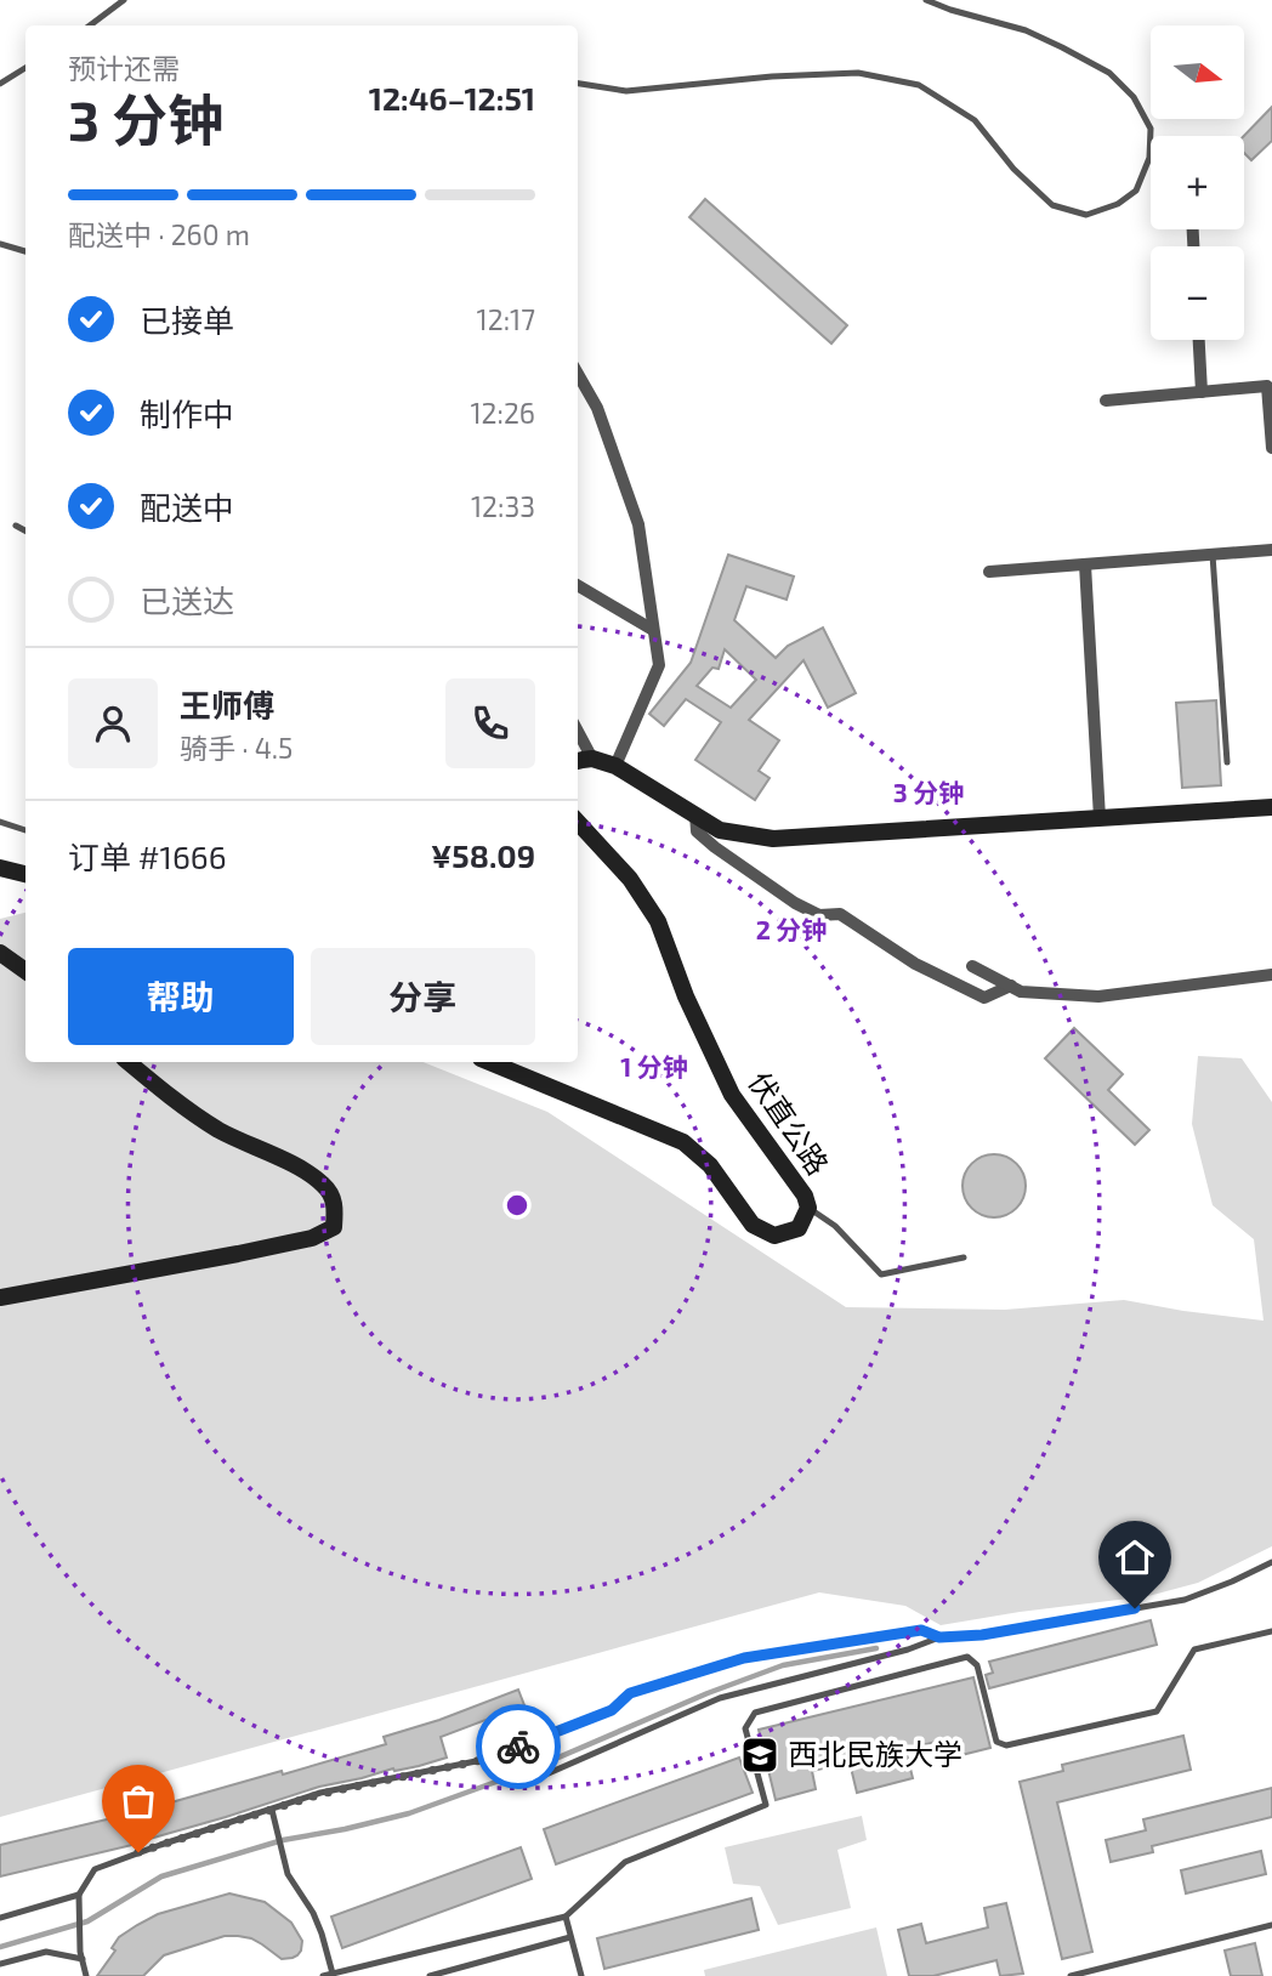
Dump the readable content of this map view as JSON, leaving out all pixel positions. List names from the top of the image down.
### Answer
{
  "streets": {
    "main road": ["伏直公路"]
  },
  "places": {
    "school or university": ["西北民族大学"]
  },
  "north": "right",
  "page": {
    "map_buttons": ["+", "−"],
    "heading": ["3 分钟", "预计还需", "12:46–12:51"],
    "panel": [
      "王师傅",
      "骑手 · 4.5",
      "订单 #1666",
      "¥58.09"
    ],
    "bar": "配送中 · 260 m",
    "list": [
      ["已接单", "12:17"],
      ["制作中", "12:26"],
      ["配送中", "12:33"],
      "已送达"
    ],
    "buttons": ["帮助", "分享"]
  },
  "rings": ["3 分钟", "2 分钟", "1 分钟"]
}
